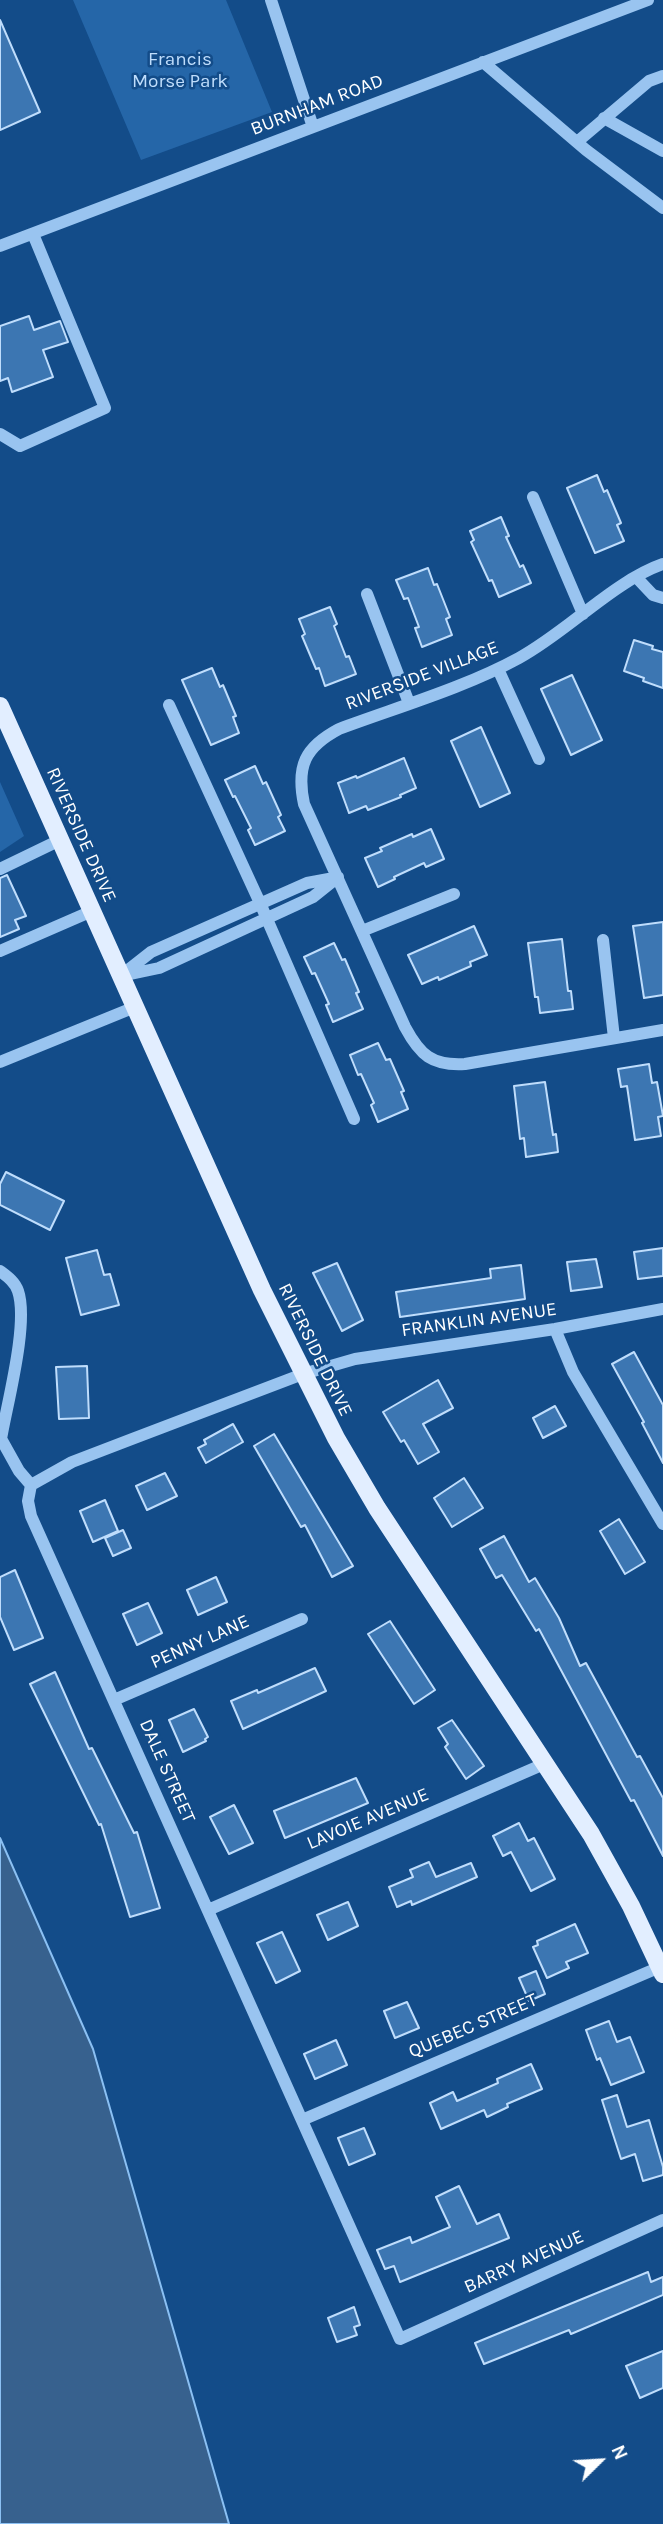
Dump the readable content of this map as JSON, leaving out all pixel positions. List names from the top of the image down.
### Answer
{
  "streets": {
    "main road": ["RIVERSIDE DRIVE"],
    "street": [
      "BURNHAM ROAD",
      "RIVERSIDE VILLAGE",
      "FRANKLIN AVENUE",
      "PENNY LANE",
      "DALE STREET",
      "LAVOIE AVENUE",
      "QUEBEC STREET",
      "BARRY AVENUE"
    ]
  },
  "crossings": [
    ["RIVERSIDE DRIVE", "FRANKLIN AVENUE"],
    ["RIVERSIDE DRIVE", "LAVOIE AVENUE"],
    ["RIVERSIDE DRIVE", "QUEBEC STREET"],
    ["PENNY LANE", "DALE STREET"],
    ["DALE STREET", "LAVOIE AVENUE"],
    ["DALE STREET", "QUEBEC STREET"],
    ["DALE STREET", "BARRY AVENUE"]
  ],
  "parks": ["Francis Morse Park"],
  "north": "top right"
}
